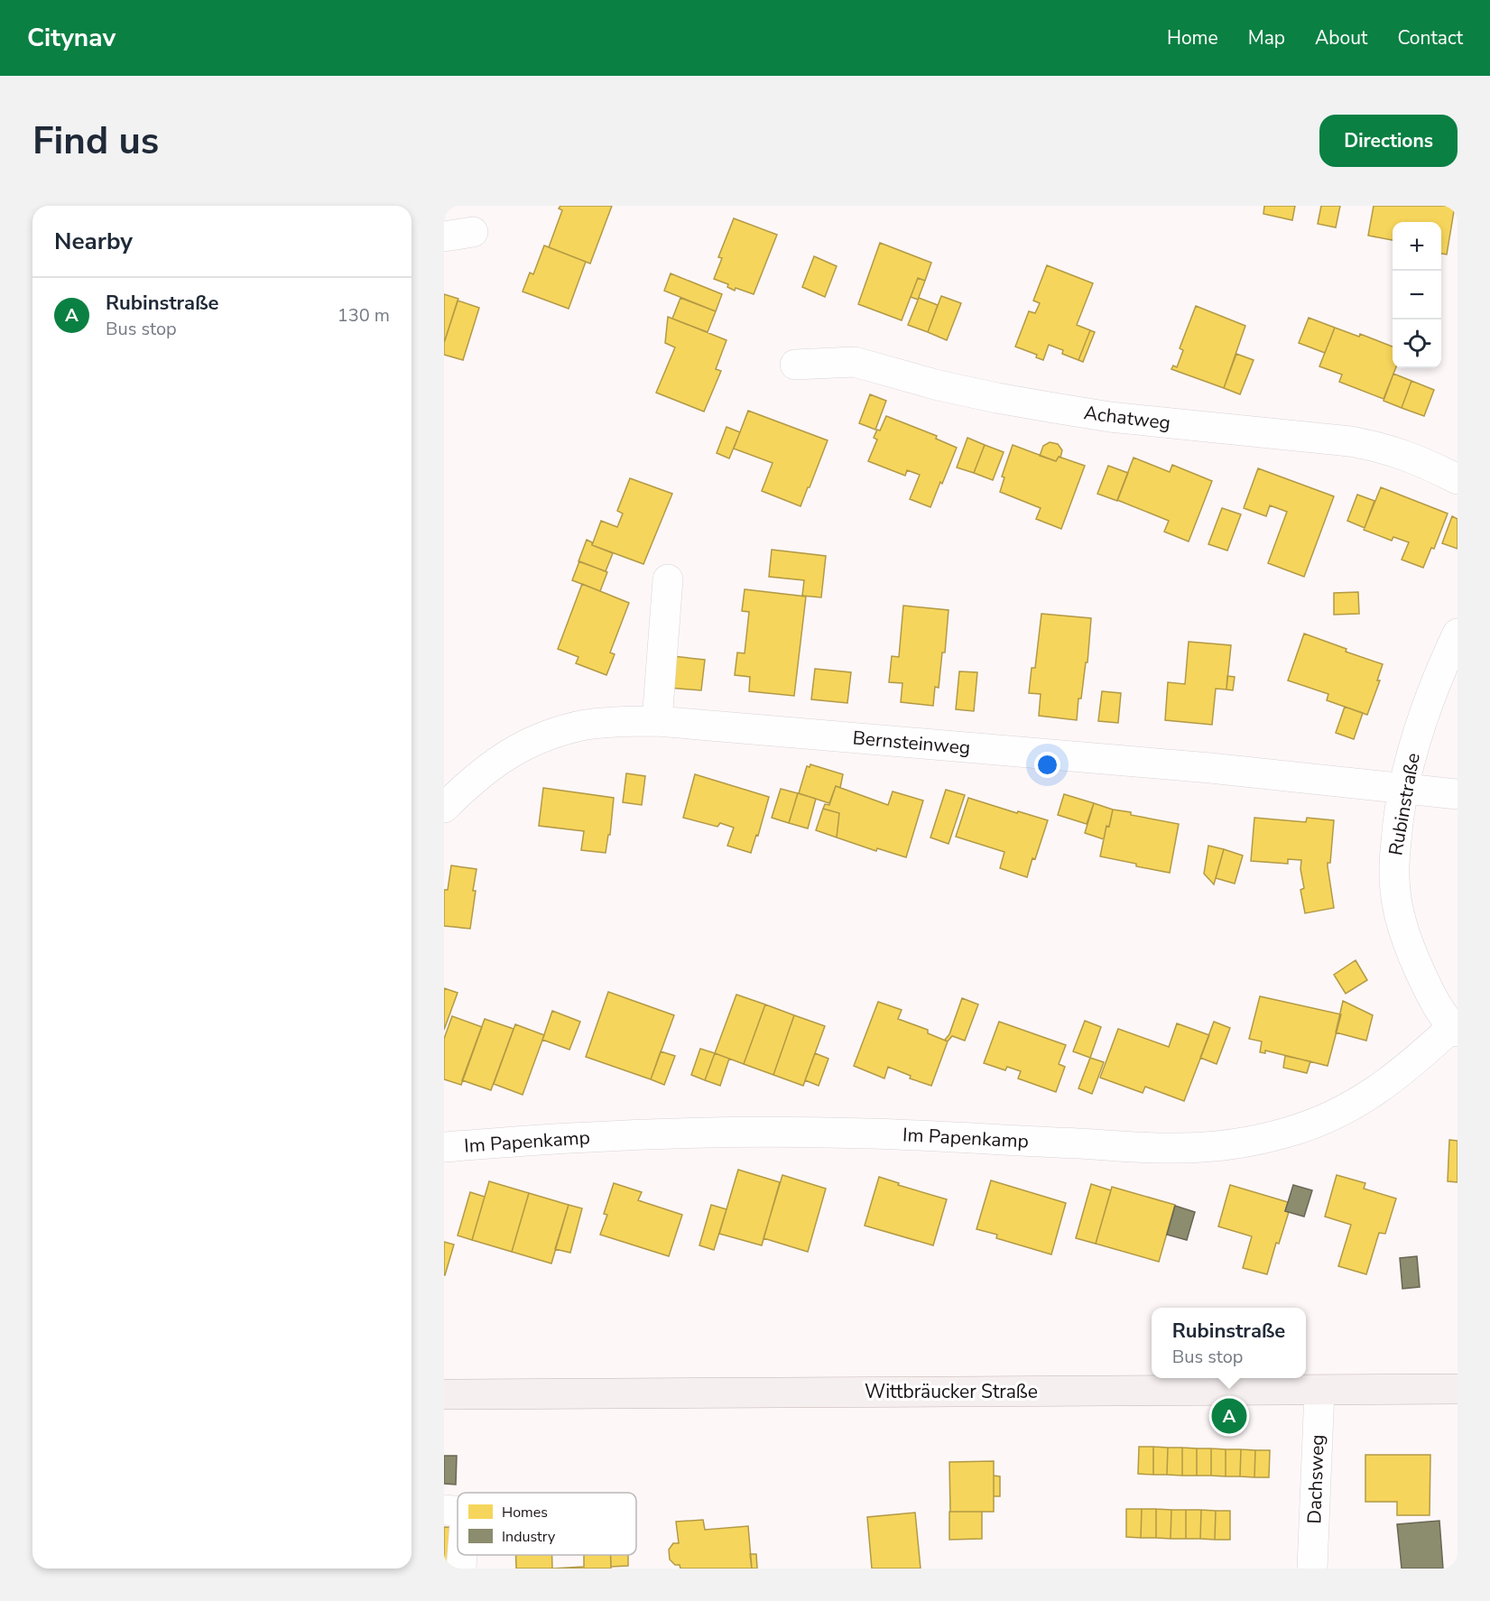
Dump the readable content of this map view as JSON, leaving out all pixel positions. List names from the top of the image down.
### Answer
{
  "streets": {
    "main road": ["Wittbräucker Straße"],
    "street": [
      "Achatweg",
      "Bernsteinweg",
      "Rubinstraße",
      "Im Papenkamp",
      "Dachsweg"
    ]
  },
  "crossings": [
    ["Bernsteinweg", "Rubinstraße"],
    ["Rubinstraße", "Im Papenkamp"],
    ["Wittbräucker Straße", "Dachsweg"]
  ],
  "legend": ["Homes", "Industry"],
  "page": {
    "header": "Citynav",
    "nav": [
      "Home",
      "Map",
      "About",
      "Contact"
    ],
    "buttons": "Directions",
    "title": "Find us",
    "heading": "Nearby",
    "map_buttons": ["+", "−"],
    "list": [
      {
        "mark": "A",
        "name": "Rubinstraße",
        "note": "Bus stop",
        "value": "130 m"
      }
    ],
    "popup": ["Rubinstraße", "Bus stop"],
    "pins": "A"
  }
}
